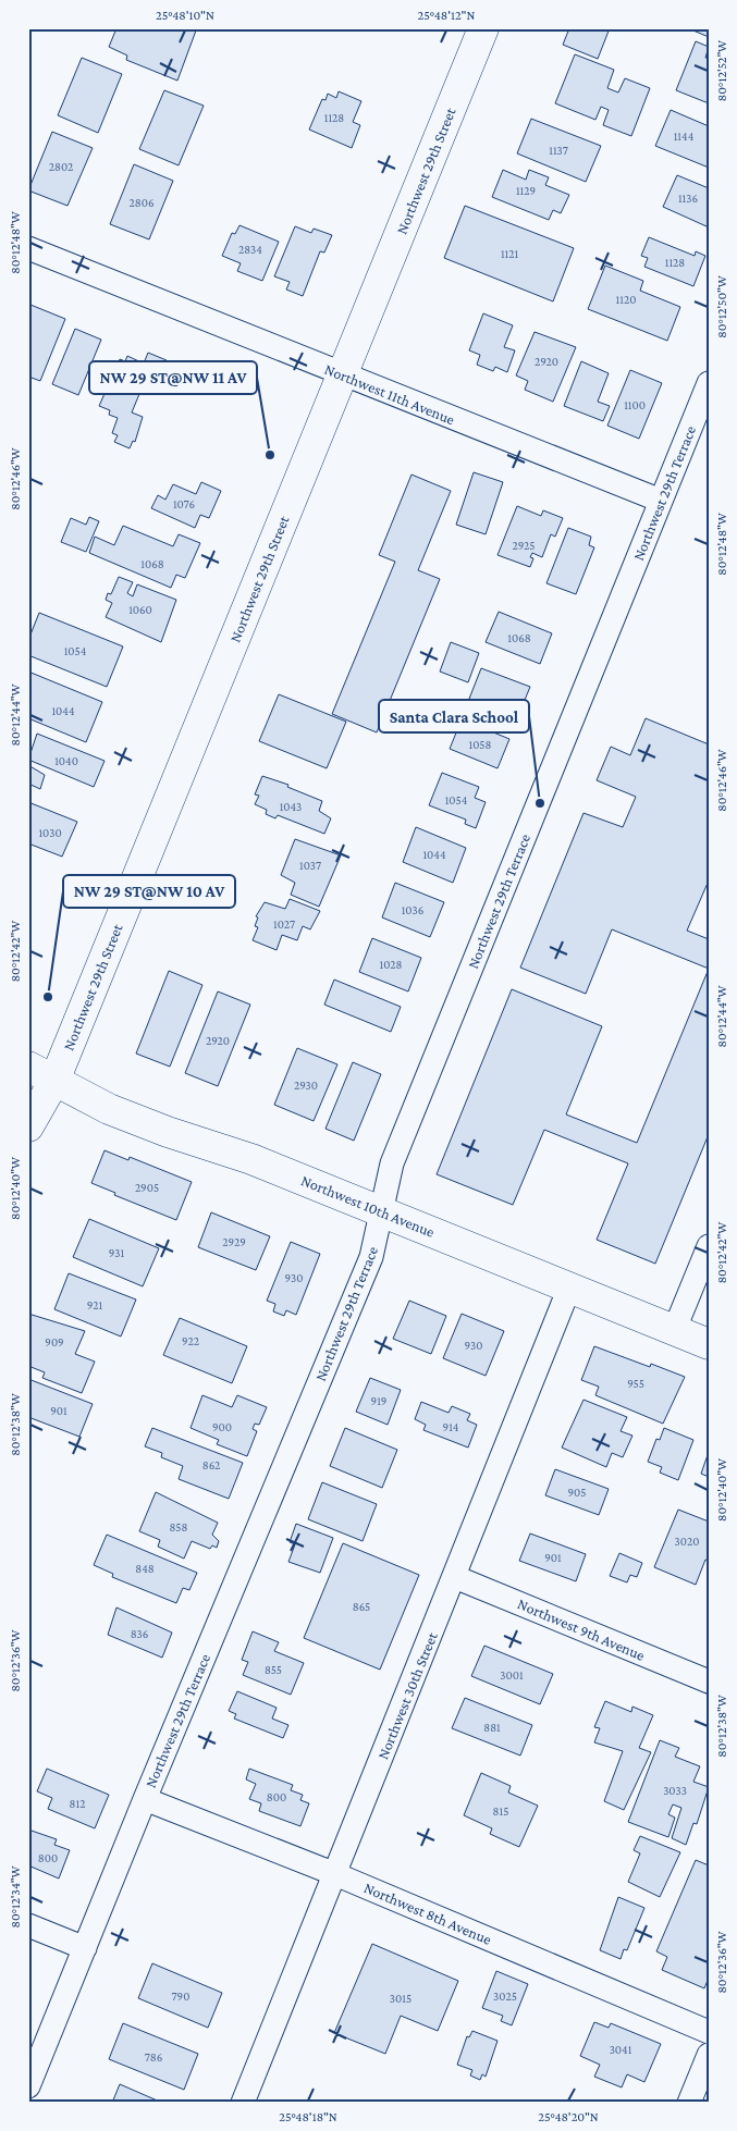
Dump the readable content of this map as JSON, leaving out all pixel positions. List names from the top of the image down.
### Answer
{
  "streets": {
    "street": [
      "Northwest 29th Street",
      "Northwest 11th Avenue",
      "Northwest 29th Terrace",
      "Northwest 10th Avenue",
      "Northwest 9th Avenue",
      "Northwest 30th Street",
      "Northwest 8th Avenue"
    ]
  },
  "crossings": [
    ["Northwest 29th Street", "Northwest 11th Avenue"],
    ["Northwest 29th Street", "Northwest 10th Avenue"],
    ["Northwest 11th Avenue", "Northwest 29th Terrace"],
    ["Northwest 29th Terrace", "Northwest 10th Avenue"],
    ["Northwest 29th Terrace", "Northwest 8th Avenue"],
    ["Northwest 10th Avenue", "Northwest 30th Street"],
    ["Northwest 9th Avenue", "Northwest 30th Street"],
    ["Northwest 30th Street", "Northwest 8th Avenue"]
  ],
  "places": ["NW 29 ST@NW 11 AV", "Santa Clara School", "NW 29 ST@NW 10 AV"],
  "house_numbers": [
    "1128",
    "1144",
    "1137",
    "2802",
    "1129",
    "1136",
    "2806",
    "2834",
    "1121",
    "1128",
    "1120",
    "2920",
    "1100",
    "1076",
    "2925",
    "1068",
    "1060",
    "1068",
    "1054",
    "1044",
    "1058",
    "1040",
    "1054",
    "1043",
    "1030",
    "1044",
    "1037",
    "1036",
    "1027",
    "1028",
    "2920",
    "2930",
    "2905",
    "2929",
    "931",
    "930",
    "921",
    "922",
    "909",
    "930",
    "955",
    "919",
    "901",
    "900",
    "914",
    "862",
    "905",
    "858",
    "3020",
    "901",
    "848",
    "865",
    "836",
    "855",
    "3001",
    "881",
    "3033",
    "800",
    "812",
    "815",
    "800",
    "790",
    "3025",
    "3015",
    "3041",
    "786"
  ],
  "coordinates": [
    "25°48'10\"N",
    "25°48'12\"N",
    "80°12'52\"W",
    "80°12'48\"W",
    "80°12'50\"W",
    "80°12'46\"W",
    "80°12'44\"W",
    "80°12'42\"W",
    "80°12'40\"W",
    "80°12'38\"W",
    "80°12'36\"W",
    "80°12'34\"W",
    "25°48'18\"N",
    "25°48'20\"N"
  ]
}
